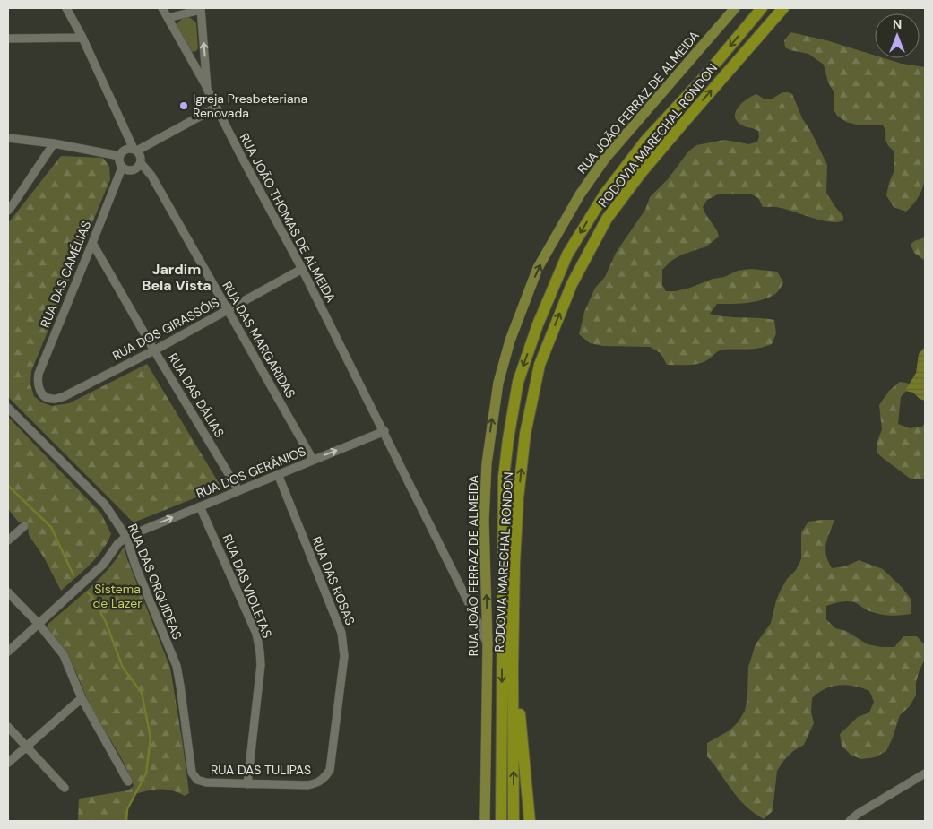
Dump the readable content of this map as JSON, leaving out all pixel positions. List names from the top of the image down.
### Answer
{
  "streets": {
    "highway": ["RODOVIA MARECHAL RONDON"],
    "main road": ["RUA JOÃO FERRAZ DE ALMEIDA"],
    "street": [
      "RUA JOÃO THOMAS DE ALMEIDA",
      "RUA DAS CAMÉLIAS",
      "RUA DOS GIRASSÓIS",
      "RUA DAS MARGARIDAS",
      "RUA DAS DÁLIAS",
      "RUA DOS GERÂNIOS",
      "RUA DAS ROSAS",
      "RUA DAS ORQUIDEAS",
      "RUA DAS VIOLETAS",
      "RUA DAS TULIPAS"
    ]
  },
  "crossings": [
    ["RUA JOÃO FERRAZ DE ALMEIDA", "RUA JOÃO THOMAS DE ALMEIDA"],
    ["RUA JOÃO THOMAS DE ALMEIDA", "RUA DOS GIRASSÓIS"],
    ["RUA JOÃO THOMAS DE ALMEIDA", "RUA DOS GERÂNIOS"],
    ["RUA DAS CAMÉLIAS", "RUA DOS GIRASSÓIS"],
    ["RUA DAS CAMÉLIAS", "RUA DAS MARGARIDAS"],
    ["RUA DAS CAMÉLIAS", "RUA DAS DÁLIAS"],
    ["RUA DOS GIRASSÓIS", "RUA DAS MARGARIDAS"],
    ["RUA DOS GIRASSÓIS", "RUA DAS DÁLIAS"],
    ["RUA DAS MARGARIDAS", "RUA DOS GERÂNIOS"],
    ["RUA DAS DÁLIAS", "RUA DOS GERÂNIOS"],
    ["RUA DOS GERÂNIOS", "RUA DAS ROSAS"],
    ["RUA DOS GERÂNIOS", "RUA DAS ORQUIDEAS"],
    ["RUA DOS GERÂNIOS", "RUA DAS VIOLETAS"],
    ["RUA DAS ROSAS", "RUA DAS TULIPAS"],
    ["RUA DAS ORQUIDEAS", "RUA DAS TULIPAS"],
    ["RUA DAS VIOLETAS", "RUA DAS TULIPAS"]
  ],
  "one_way": ["RUA JOÃO FERRAZ DE ALMEIDA", "RUA DOS GERÂNIOS"],
  "districts": ["Jardim Bela Vista"],
  "parks": ["Sistema de Lazer"],
  "places": ["Igreja Presbeteriana Renovada"],
  "north": "top"
}
